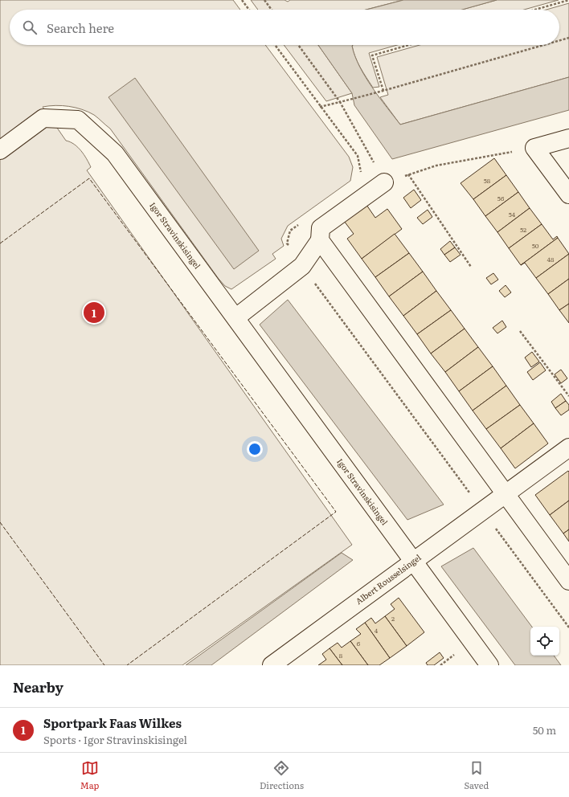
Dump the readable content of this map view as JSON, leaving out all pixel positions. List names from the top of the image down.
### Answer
{
  "streets": {
    "street": ["Igor Stravinskisingel", "Albert Rousselsingel"]
  },
  "crossings": [
    ["Igor Stravinskisingel", "Albert Rousselsingel"]
  ],
  "house_numbers": [
    "58",
    "56",
    "54",
    "52",
    "50",
    "48",
    "2",
    "4",
    "6",
    "8"
  ],
  "page": {
    "search": "Search here",
    "pins": "1",
    "heading": "Nearby",
    "list": [
      {
        "mark": "1",
        "name": "Sportpark Faas Wilkes",
        "note": "Sports · Igor Stravinskisingel",
        "value": "50 m"
      }
    ],
    "nav": ["Map", "Directions", "Saved"]
  }
}
